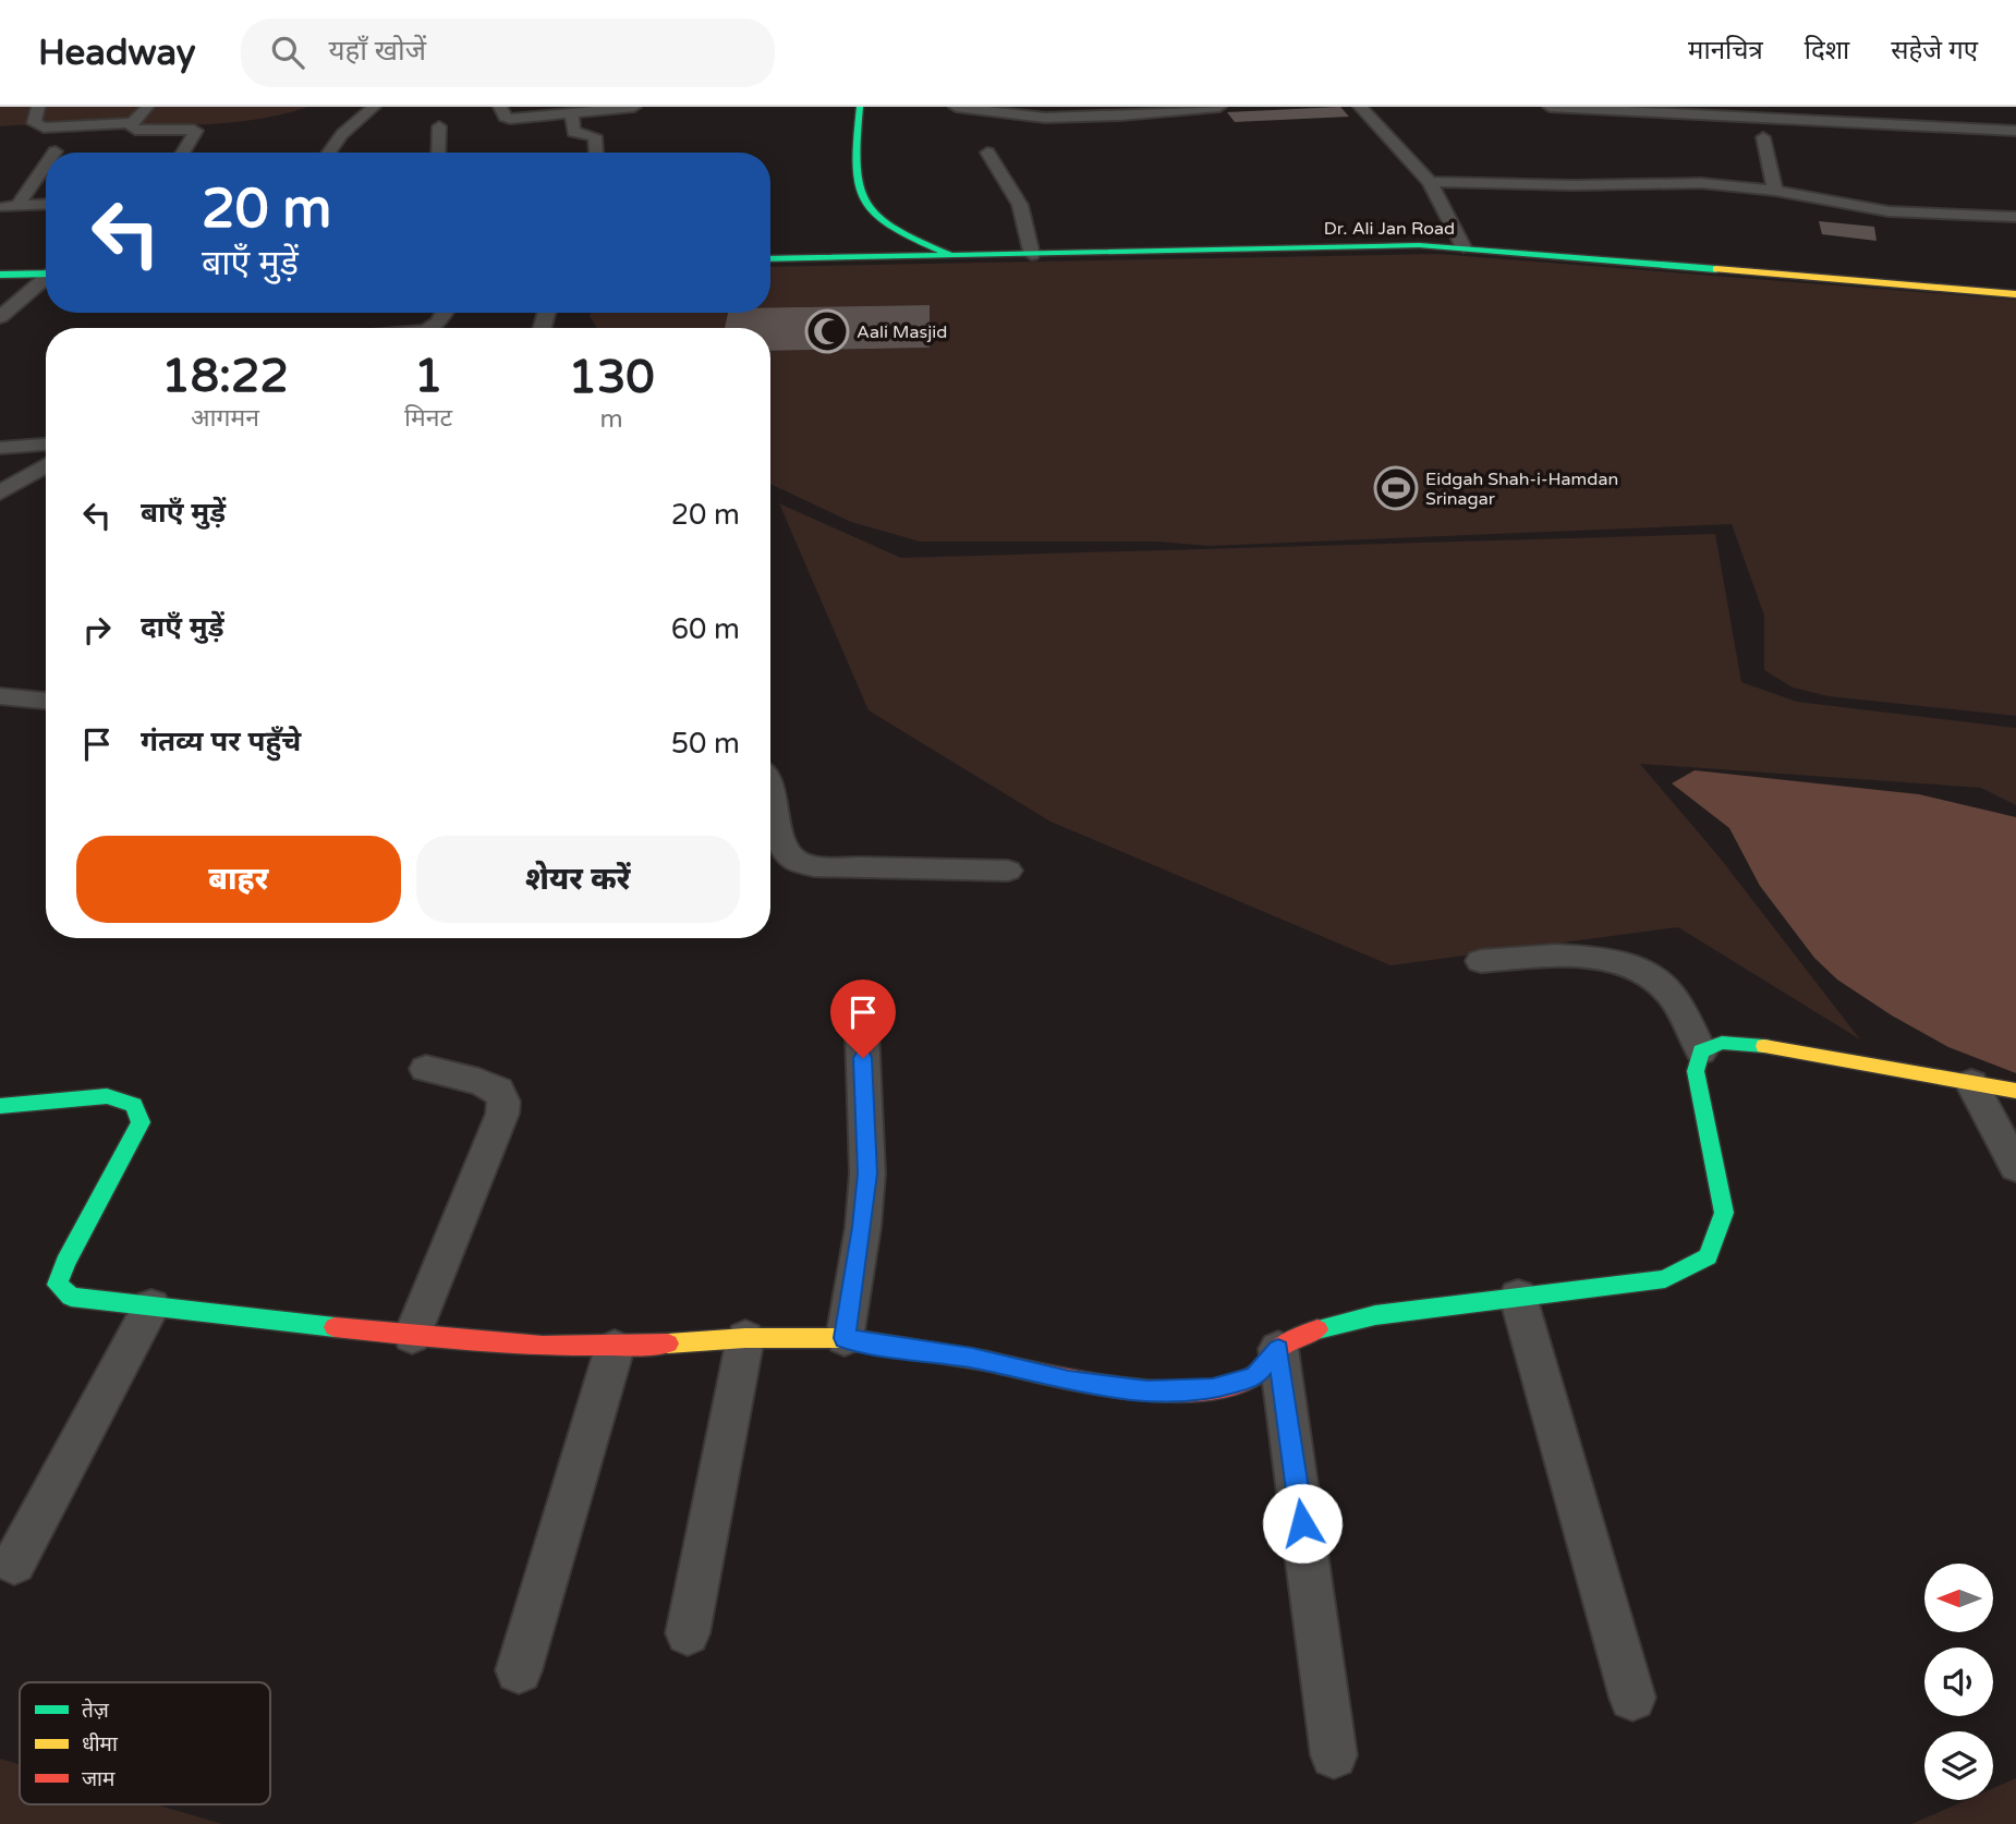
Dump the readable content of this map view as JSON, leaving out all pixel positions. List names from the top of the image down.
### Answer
{
  "streets": {
    "main road": ["Dr. Ali Jan Road"]
  },
  "places": {
    "mosque": ["Aali Masjid"],
    "sports": ["Eidgah Shah-i-Hamdan Srinagar"]
  },
  "legend": ["तेज़", "धीमा", "जाम"],
  "north": "left",
  "page": {
    "header": "Headway",
    "search": "यहाँ खोजें",
    "nav": ["मानचित्र", "दिशा", "सहेजे गए"],
    "turn": ["20 m", "बाएँ मुड़ें"],
    "eta": [
      "18:22",
      "आगमन",
      "1",
      "मिनट",
      "130",
      "m"
    ],
    "list": [
      {
        "name": "बाएँ मुड़ें",
        "value": "20 m"
      },
      {
        "name": "दाएँ मुड़ें",
        "value": "60 m"
      },
      {
        "name": "गंतव्य पर पहुँचे",
        "value": "50 m"
      }
    ],
    "buttons": ["बाहर", "शेयर करें"]
  }
}
